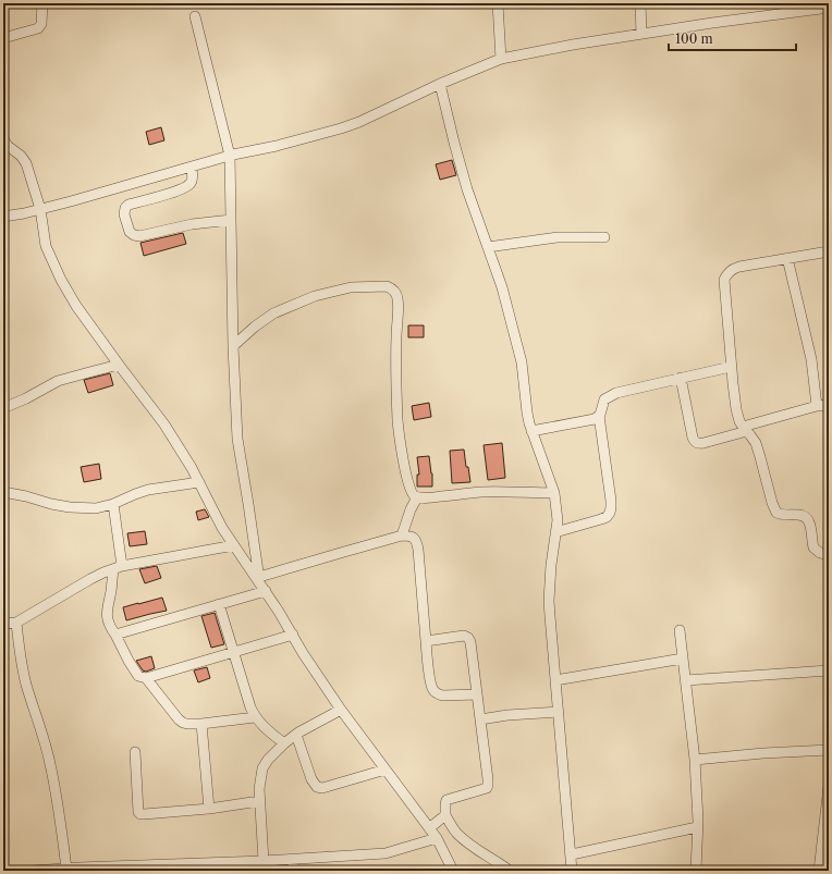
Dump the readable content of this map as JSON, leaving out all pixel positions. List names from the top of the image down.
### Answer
{
  "scale_bar": "100 m"
}
